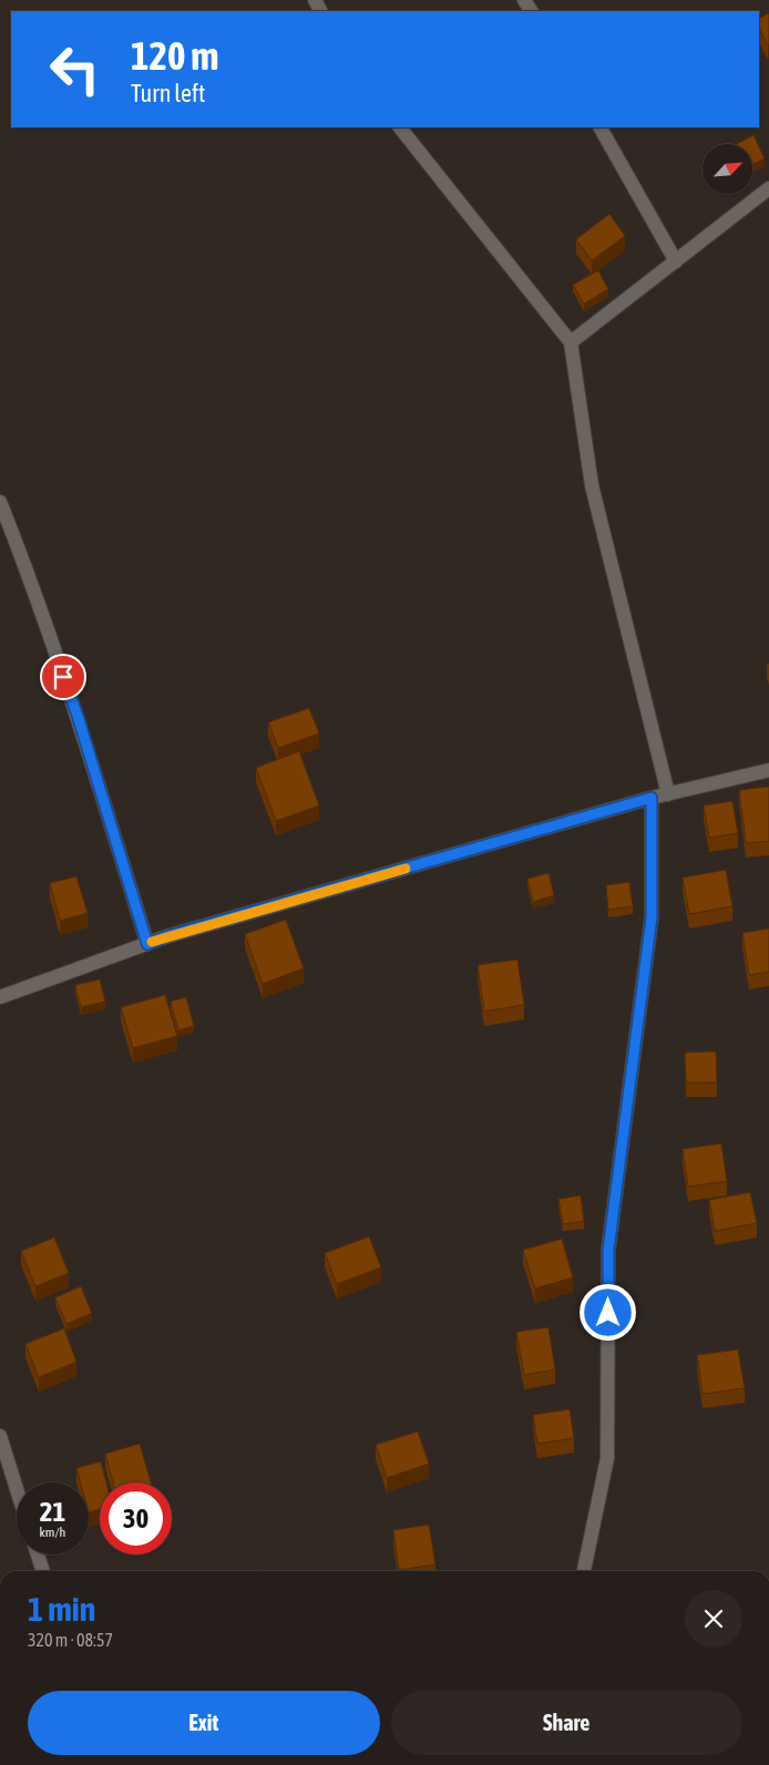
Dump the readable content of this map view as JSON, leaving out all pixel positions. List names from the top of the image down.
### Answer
{
  "north": "top right",
  "page": {
    "turn": ["120 m", "Turn left"],
    "speed": "21 km/h",
    "limit": "30",
    "heading": ["1 min", "320 m · 08:57"],
    "buttons": ["Exit", "Share"]
  }
}
